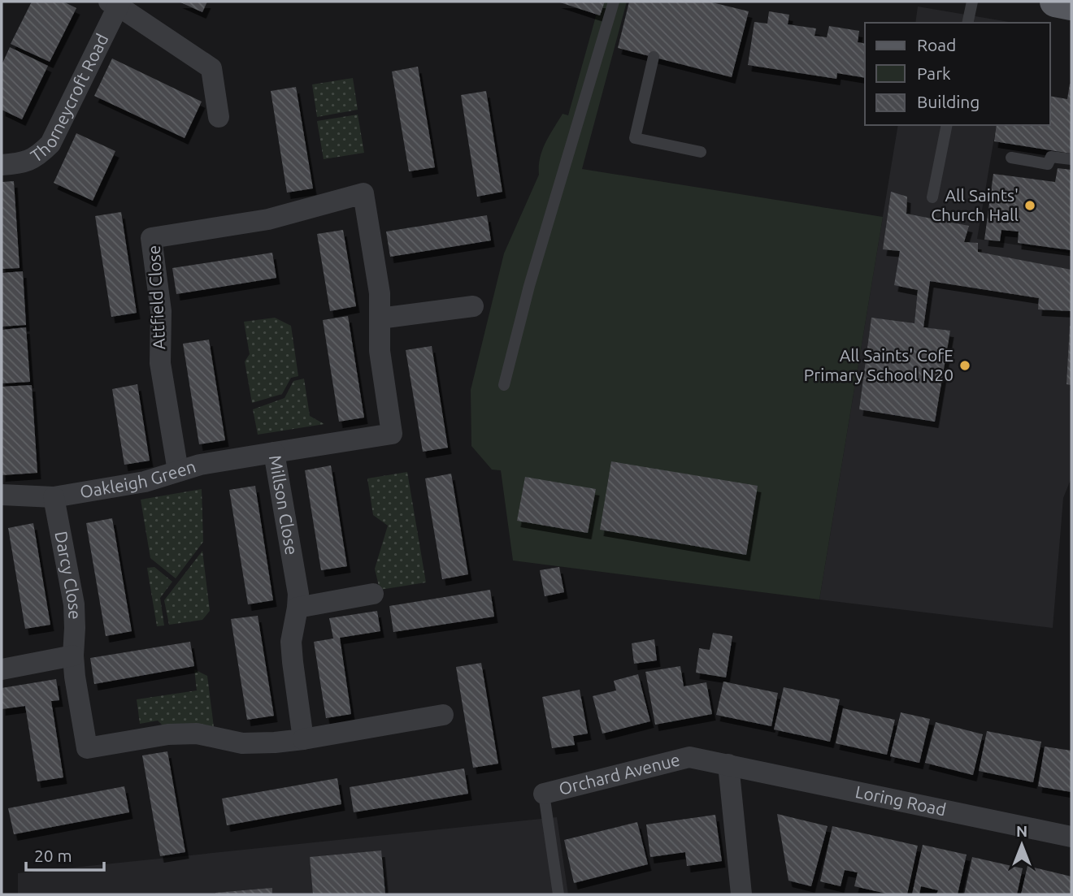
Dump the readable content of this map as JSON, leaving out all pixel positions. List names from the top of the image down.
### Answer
{
  "streets": {
    "street": [
      "Thorneycroft Road",
      "Attfield Close",
      "Oakleigh Green",
      "Millson Close",
      "Darcy Close",
      "Orchard Avenue",
      "Loring Road"
    ]
  },
  "crossings": [
    ["Attfield Close", "Oakleigh Green"],
    ["Attfield Close", "Millson Close"],
    ["Oakleigh Green", "Millson Close"],
    ["Oakleigh Green", "Darcy Close"],
    ["Millson Close", "Darcy Close"],
    ["Orchard Avenue", "Loring Road"]
  ],
  "places": ["All Saints' Church Hall", "All Saints' CofE Primary School N20"],
  "legend": ["Road", "Park", "Building"],
  "scale_bar": "20 m",
  "north": "top"
}
